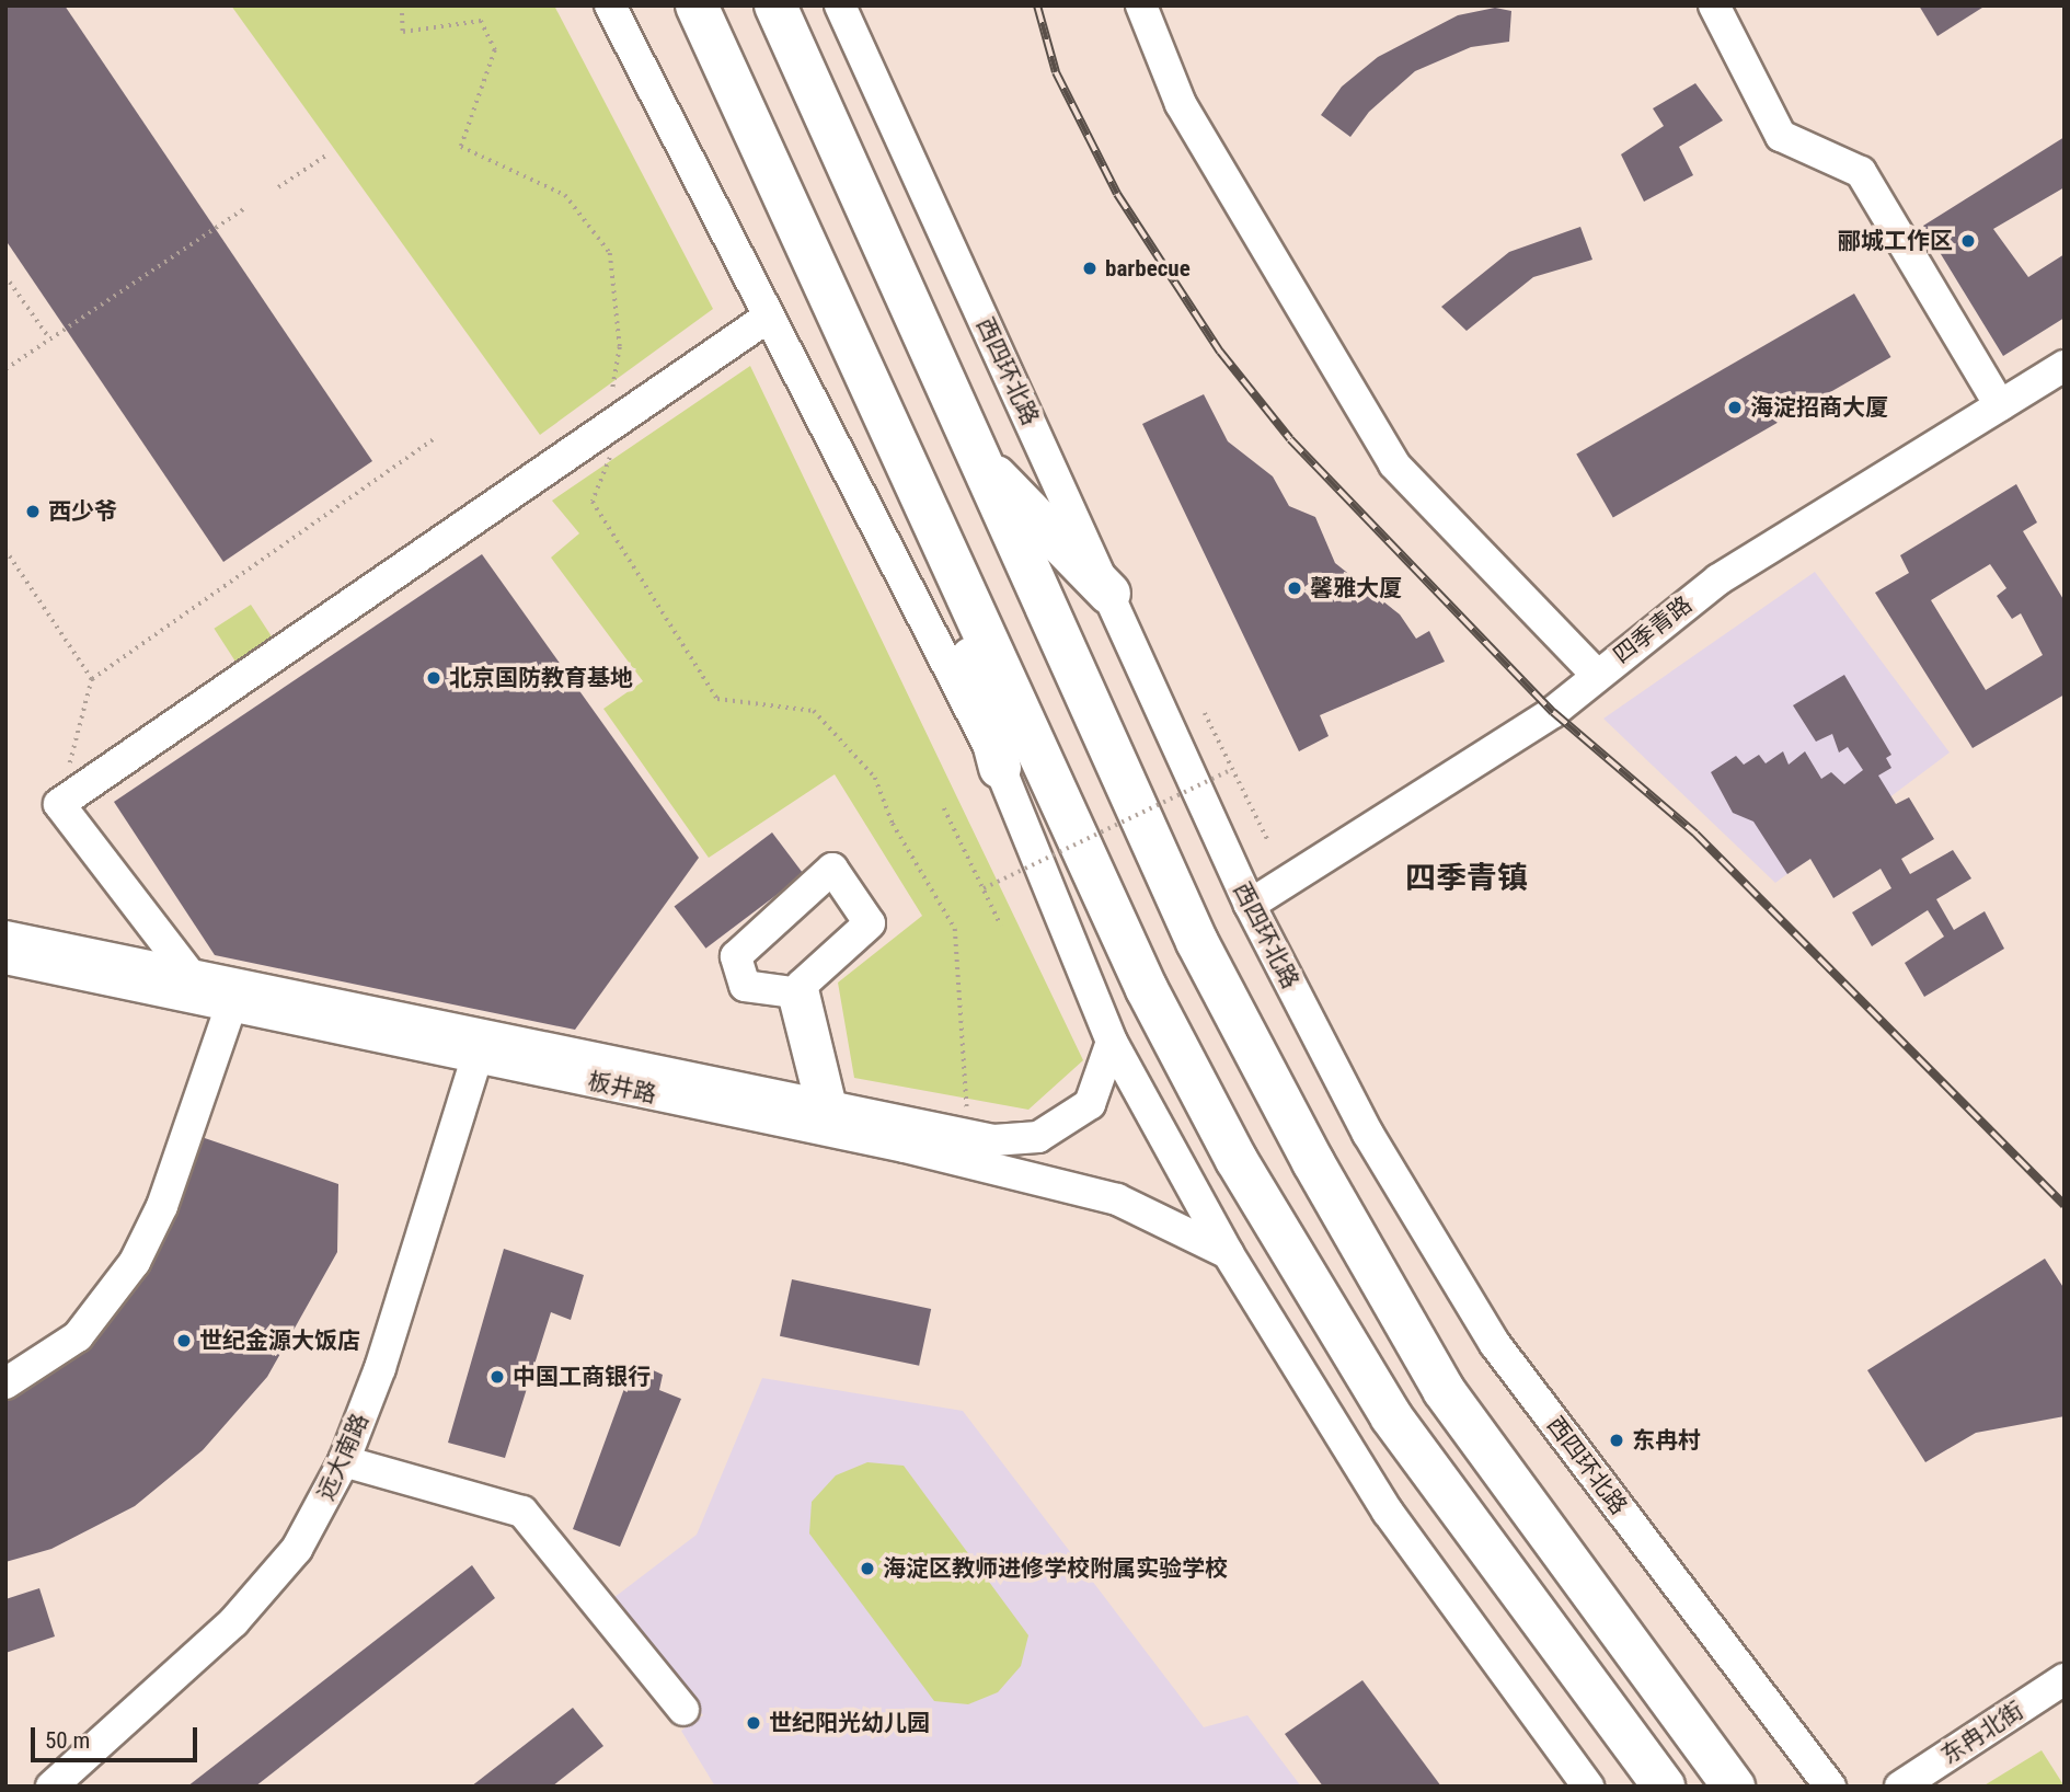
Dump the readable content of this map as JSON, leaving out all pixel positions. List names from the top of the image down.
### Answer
{
  "streets": {
    "street": [
      "西四环北路",
      "四季青路",
      "板井路",
      "远大南路",
      "东冉北街"
    ]
  },
  "crossings": [
    ["西四环北路", "四季青路"],
    ["板井路", "远大南路"]
  ],
  "districts": ["四季青镇"],
  "places": [
    "郦城工作区",
    "barbecue",
    "海淀招商大厦",
    "西少爷",
    "馨雅大厦",
    "北京国防教育基地",
    "世纪金源大饭店",
    "中国工商银行",
    "东冉村",
    "海淀区教师进修学校附属实验学校",
    "世纪阳光幼儿园"
  ],
  "scale_bar": "50 m"
}
